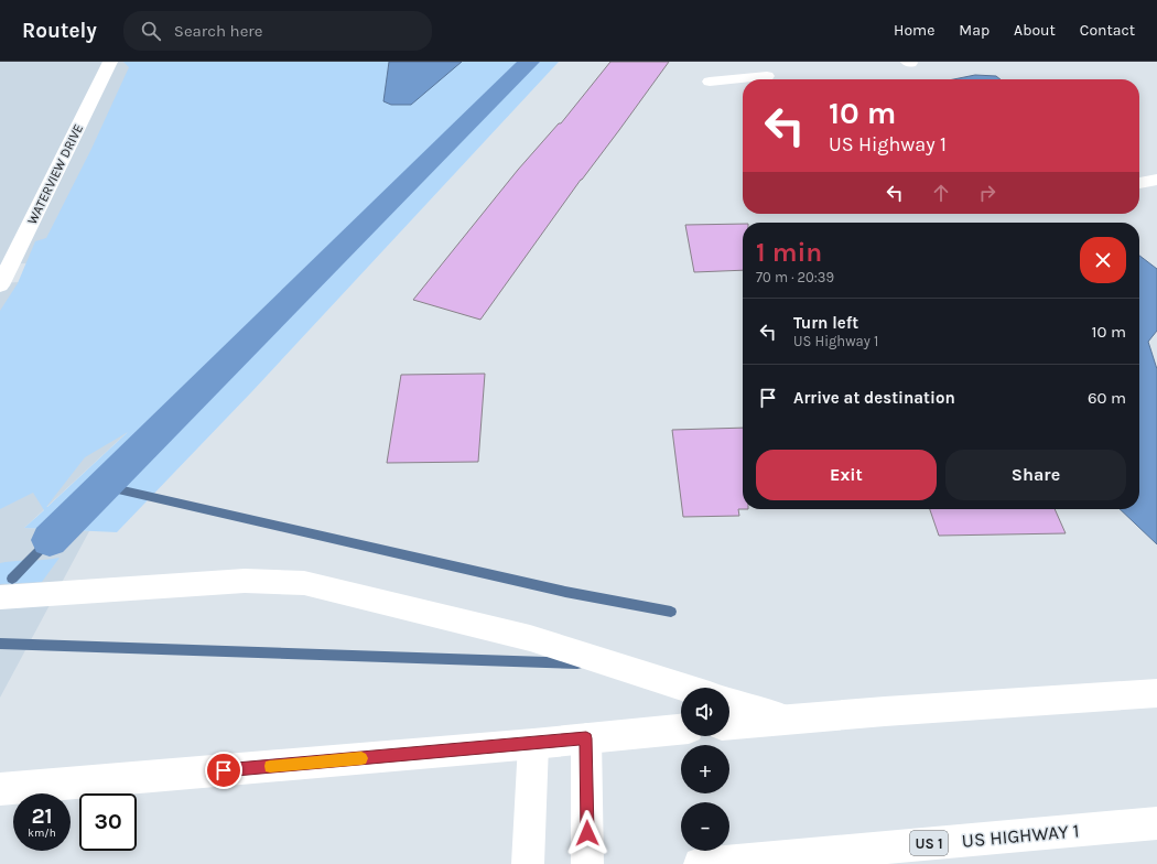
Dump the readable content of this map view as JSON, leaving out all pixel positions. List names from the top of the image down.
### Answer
{
  "streets": {
    "main road": ["WATERVIEW DRIVE", "US HIGHWAY 1", "US 1"]
  },
  "page": {
    "header": "Routely",
    "search": "Search here",
    "nav": [
      "Home",
      "Map",
      "About",
      "Contact"
    ],
    "turn": ["10 m", "US Highway 1"],
    "heading": ["1 min", "70 m · 20:39"],
    "list": [
      {
        "name": "Turn left",
        "note": "US Highway 1",
        "value": "10 m"
      },
      {
        "name": "Arrive at destination",
        "value": "60 m"
      }
    ],
    "buttons": ["Exit", "Share"],
    "map_buttons": ["+", "−"],
    "speed": "21 km/h",
    "limit": "30"
  }
}
